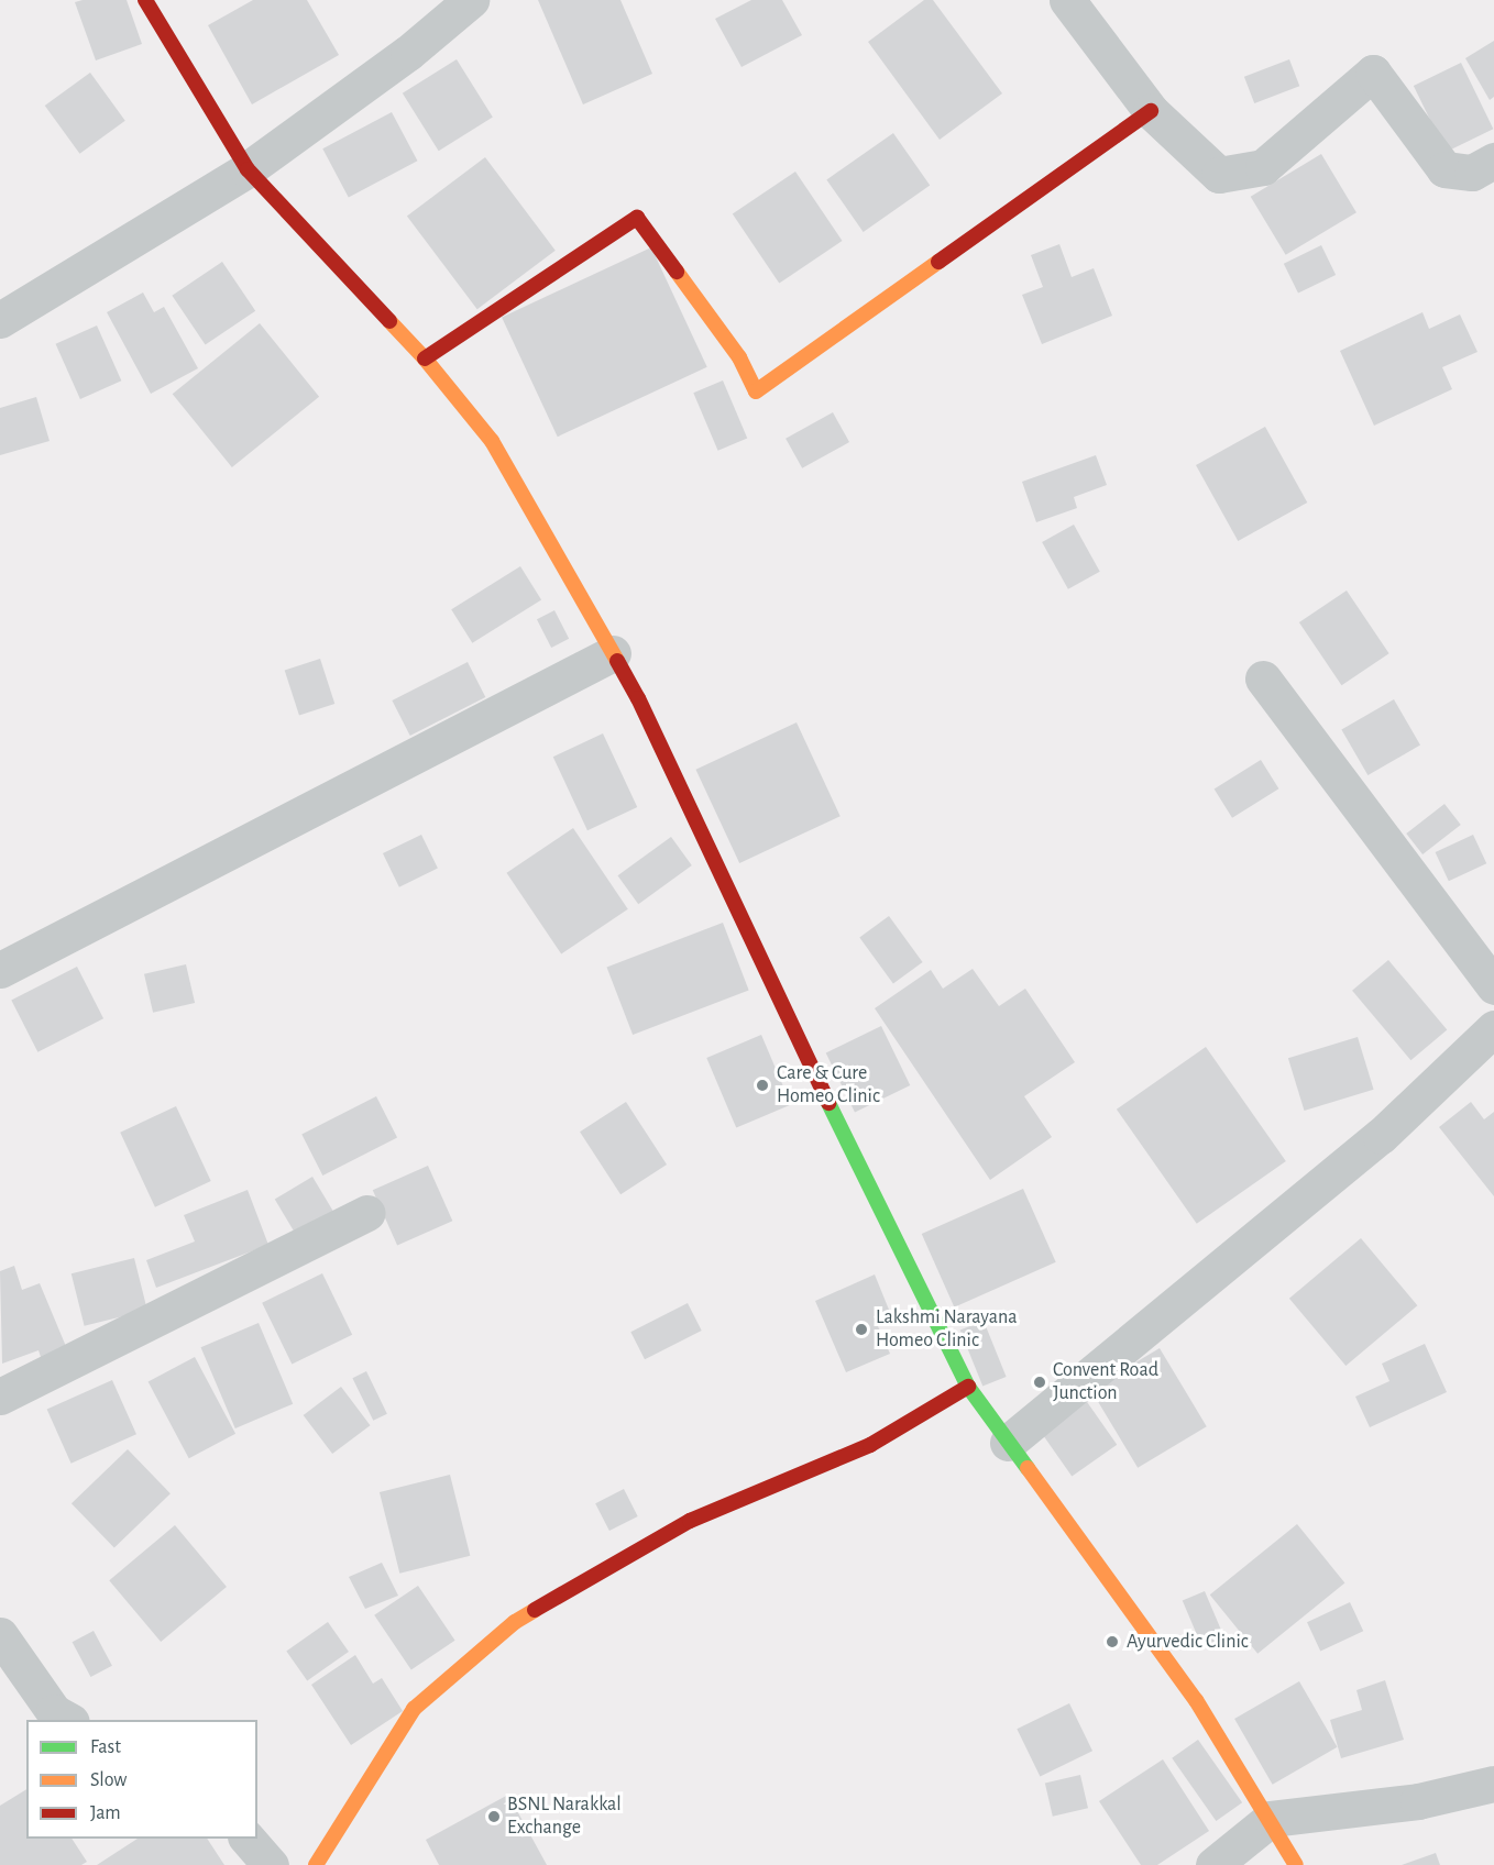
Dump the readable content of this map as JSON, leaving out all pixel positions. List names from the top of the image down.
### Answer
{
  "places": [
    "Care & Cure Homeo Clinic",
    "Lakshmi Narayana Homeo Clinic",
    "Convent Road Junction",
    "Ayurvedic Clinic",
    "BSNL Narakkal Exchange"
  ],
  "legend": ["Fast", "Slow", "Jam"]
}
